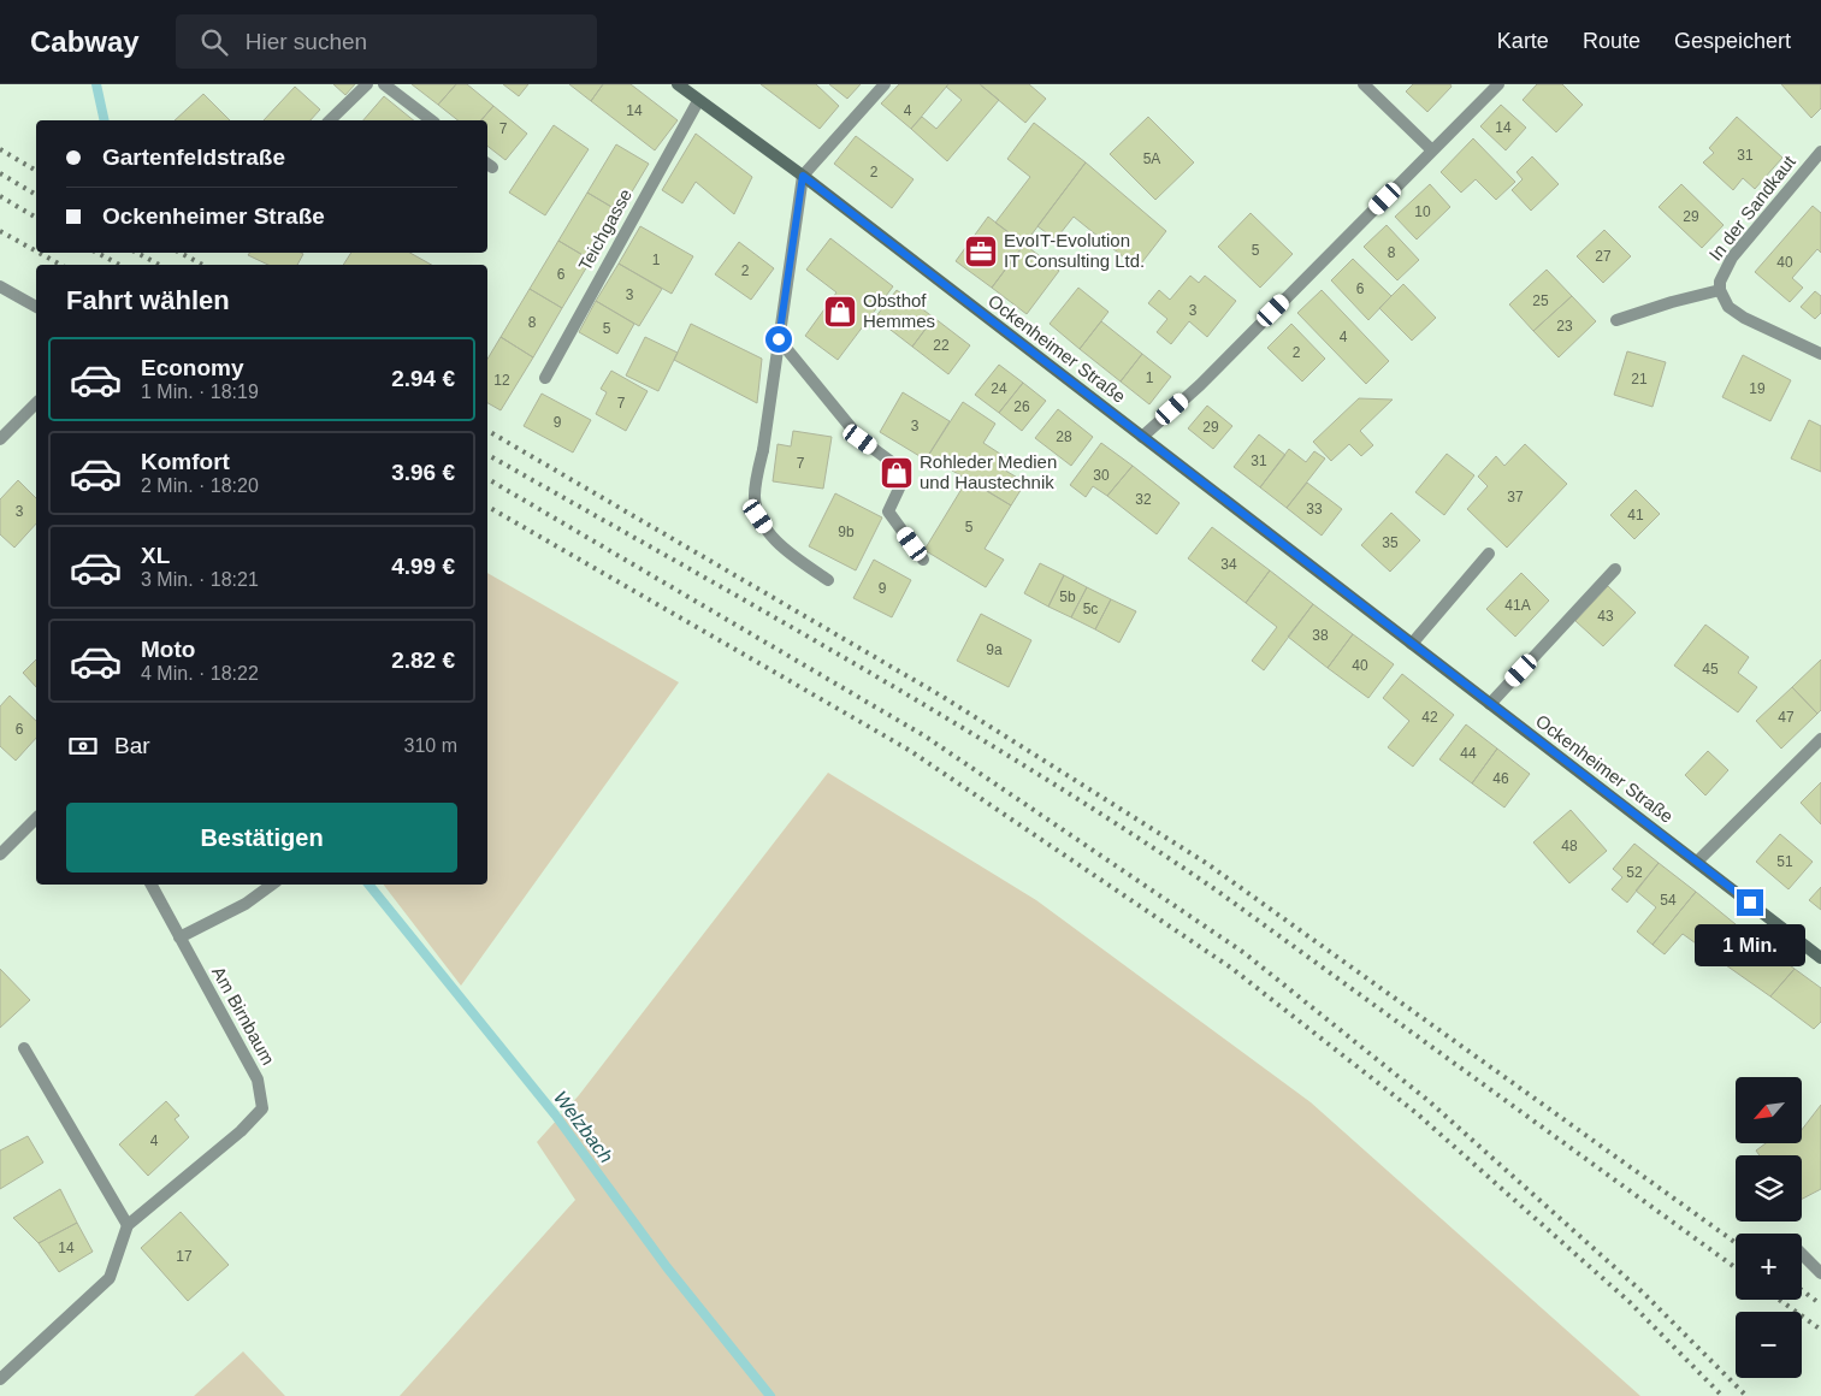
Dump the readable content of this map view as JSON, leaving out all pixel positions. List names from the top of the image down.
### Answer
{
  "streets": {
    "main road": ["Ockenheimer Straße"],
    "street": ["In der Sandkaut", "Teichgasse", "Am Birnbaum"]
  },
  "crossings": [
    ["Teichgasse", "Ockenheimer Straße"]
  ],
  "water": ["Welzbach"],
  "places": {
    "office": ["EvoIT-Evolution IT Consulting Ltd."],
    "shop": ["Obsthof Hemmes", "Rohleder Medien und Haustechnik"]
  },
  "house_numbers": [
    "14",
    "4",
    "14",
    "7",
    "31",
    "5A",
    "2",
    "10",
    "29",
    "5",
    "8",
    "27",
    "1",
    "40",
    "2",
    "6",
    "6",
    "3",
    "25",
    "3",
    "8",
    "23",
    "5",
    "4",
    "22",
    "2",
    "1",
    "21",
    "12",
    "24",
    "19",
    "7",
    "26",
    "9",
    "3",
    "29",
    "28",
    "31",
    "7",
    "30",
    "37",
    "32",
    "33",
    "3",
    "41",
    "5",
    "9b",
    "35",
    "34",
    "9",
    "5b",
    "41A",
    "5c",
    "43",
    "38",
    "9a",
    "40",
    "45",
    "42",
    "47",
    "6",
    "44",
    "46",
    "48",
    "51",
    "52",
    "54",
    "4",
    "14",
    "17"
  ],
  "north": "bottom left",
  "page": {
    "header": "Cabway",
    "search": "Hier suchen",
    "nav": ["Karte", "Route", "Gespeichert"],
    "banner": ["Gartenfeldstraße", "Ockenheimer Straße"],
    "heading": "Fahrt wählen",
    "list": [
      {
        "name": "Economy",
        "note": "1 Min. · 18:19",
        "value": "2.94 €"
      },
      {
        "name": "Komfort",
        "note": "2 Min. · 18:20",
        "value": "3.96 €"
      },
      {
        "name": "XL",
        "note": "3 Min. · 18:21",
        "value": "4.99 €"
      },
      {
        "name": "Moto",
        "note": "4 Min. · 18:22",
        "value": "2.82 €"
      }
    ],
    "pay": ["Bar", "310 m"],
    "buttons": "Bestätigen",
    "bubble": "1 Min.",
    "map_buttons": ["+", "−"]
  }
}
